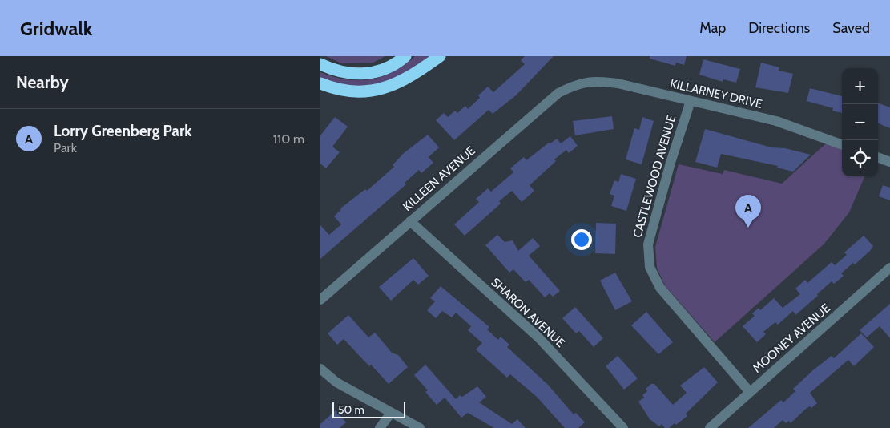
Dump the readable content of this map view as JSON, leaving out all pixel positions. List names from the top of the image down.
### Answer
{
  "streets": {
    "street": [
      "KILLARNEY DRIVE",
      "CASTLEWOOD AVENUE",
      "KILLEEN AVENUE",
      "SHARON AVENUE",
      "MOONEY AVENUE"
    ]
  },
  "crossings": [
    ["KILLARNEY DRIVE", "CASTLEWOOD AVENUE"],
    ["KILLARNEY DRIVE", "KILLEEN AVENUE"],
    ["CASTLEWOOD AVENUE", "MOONEY AVENUE"],
    ["KILLEEN AVENUE", "SHARON AVENUE"]
  ],
  "scale_bar": "50 m",
  "page": {
    "header": "Gridwalk",
    "nav": ["Map", "Directions", "Saved"],
    "heading": "Nearby",
    "map_buttons": ["+", "−"],
    "list": [
      {
        "mark": "A",
        "name": "Lorry Greenberg Park",
        "note": "Park",
        "value": "110 m"
      }
    ],
    "pins": "A",
    "scale": "50 m"
  }
}
